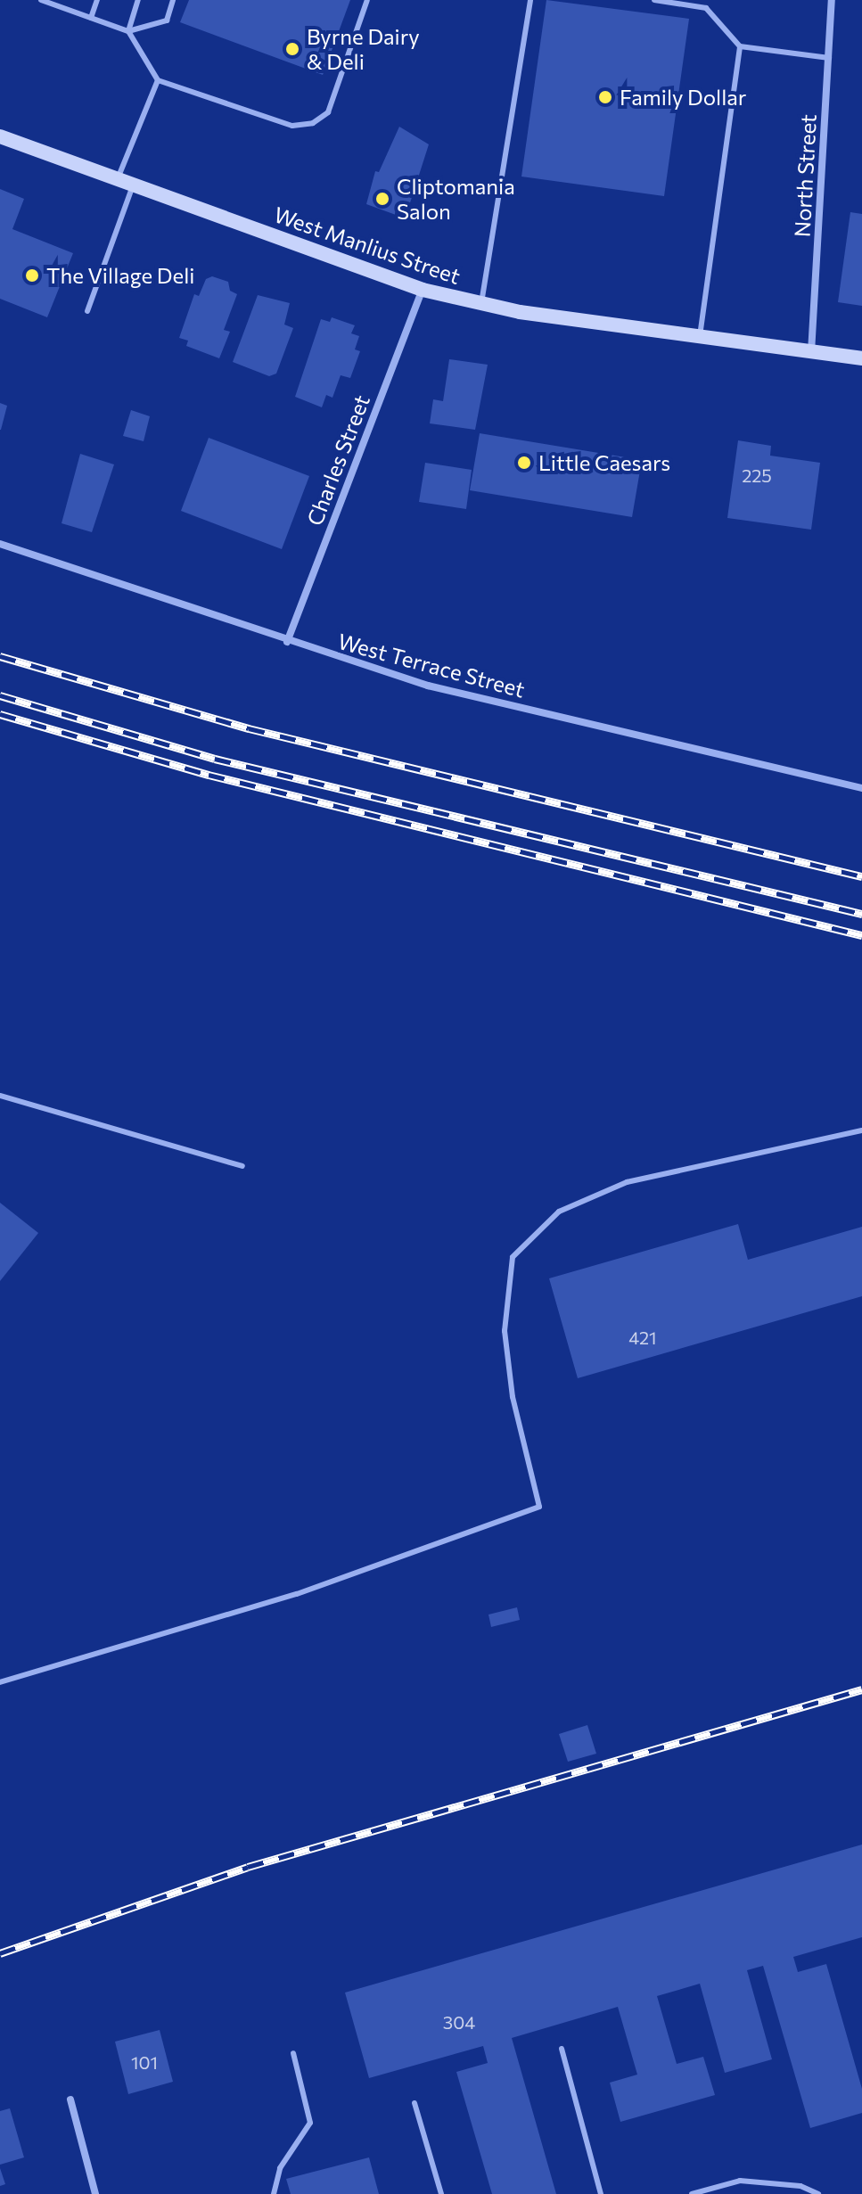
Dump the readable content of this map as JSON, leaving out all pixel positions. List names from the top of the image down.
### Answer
{
  "streets": {
    "main road": ["West Manlius Street"],
    "street": ["North Street", "Charles Street", "West Terrace Street"]
  },
  "crossings": [
    ["North Street", "West Manlius Street"],
    ["West Manlius Street", "Charles Street"],
    ["Charles Street", "West Terrace Street"]
  ],
  "places": [
    "Byrne Dairy & Deli",
    "Family Dollar",
    "Cliptomania Salon",
    "The Village Deli",
    "Little Caesars"
  ],
  "house_numbers": [
    "225",
    "421",
    "304",
    "101"
  ]
}
